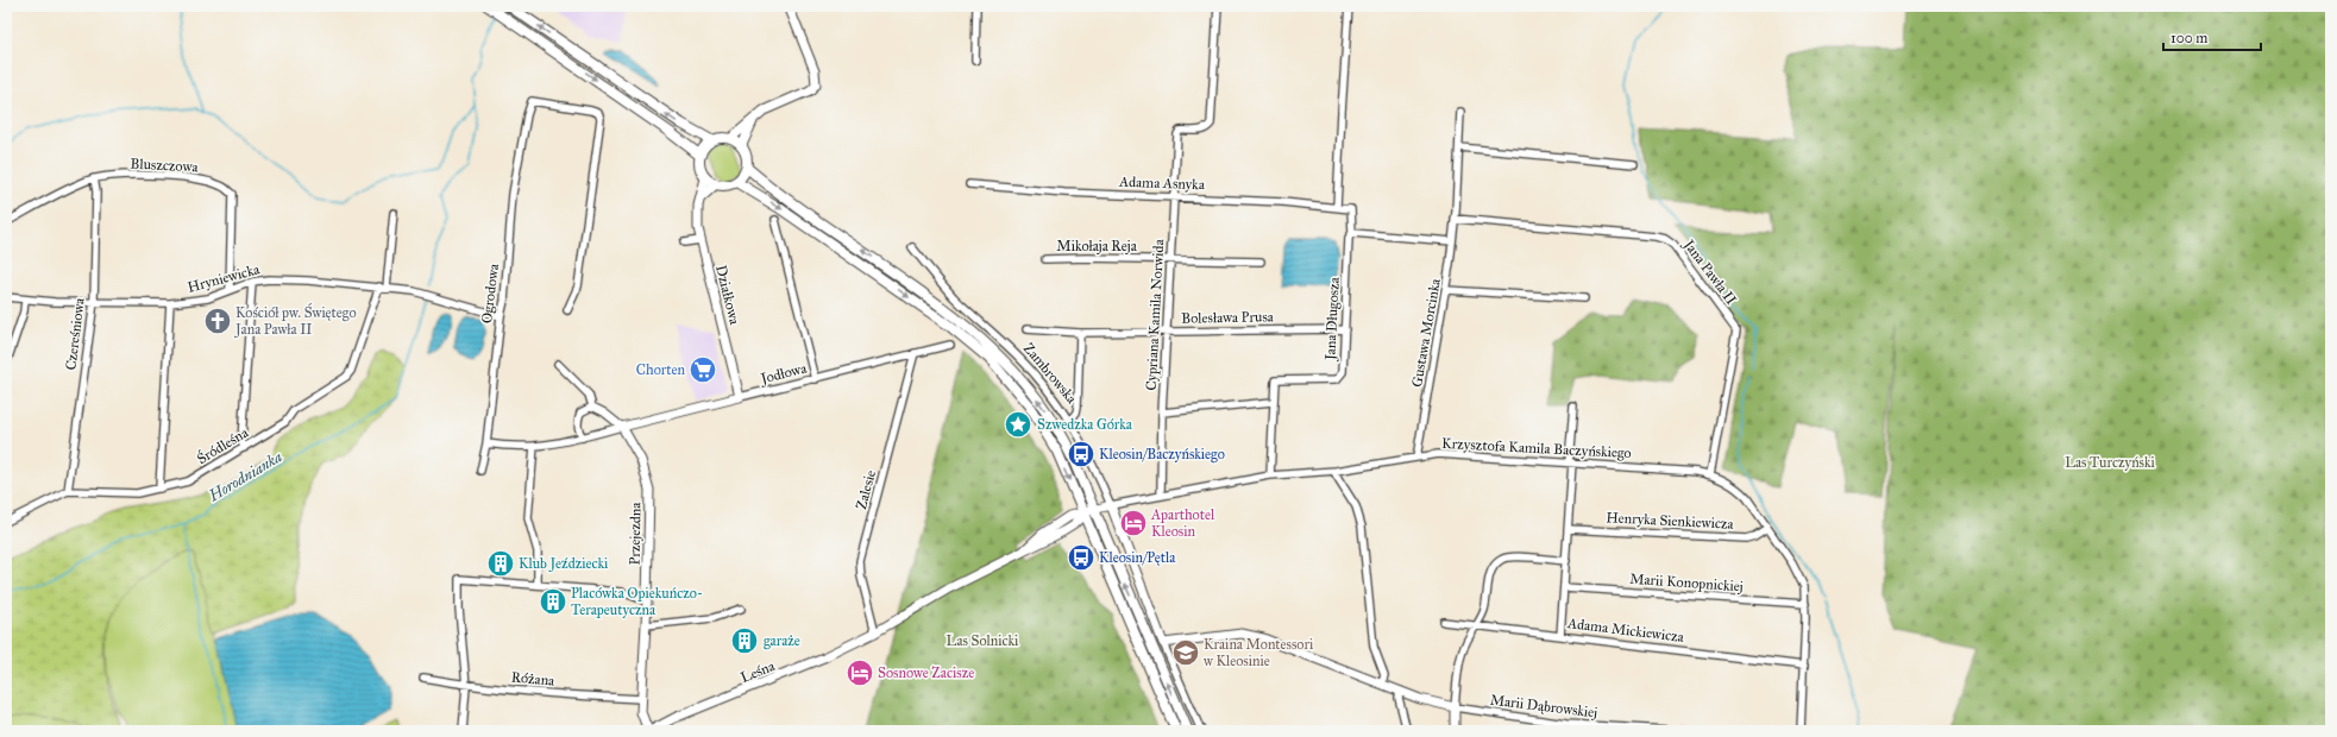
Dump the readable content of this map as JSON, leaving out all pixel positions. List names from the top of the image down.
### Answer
{
  "streets": {
    "main road": ["Zambrowska"],
    "street": [
      "Bluszczowa",
      "Adama Asnyka",
      "Mikołaja Reja",
      "Jana Pawła II",
      "Hryniewicka",
      "Ogrodowa",
      "Działkowa",
      "Cypriana Kamila Norwida",
      "Bolesława Prusa",
      "Jana Długosza",
      "Gustawa Morcinka",
      "Czereśniowa",
      "Jodłowa",
      "Śródleśna",
      "Krzysztofa Kamila Baczyńskiego",
      "Zalesie",
      "Henryka Sienkiewicza",
      "Przejezdna",
      "Marii Konopnickiej",
      "Adama Mickiewicza",
      "Leśna",
      "Różana",
      "Marii Dąbrowskiej"
    ]
  },
  "crossings": [
    ["Bluszczowa", "Hryniewicka"],
    ["Bluszczowa", "Czereśniowa"],
    ["Adama Asnyka", "Cypriana Kamila Norwida"],
    ["Adama Asnyka", "Jana Długosza"],
    ["Mikołaja Reja", "Cypriana Kamila Norwida"],
    ["Jana Pawła II", "Gustawa Morcinka"],
    ["Jana Pawła II", "Krzysztofa Kamila Baczyńskiego"],
    ["Hryniewicka", "Ogrodowa"],
    ["Hryniewicka", "Czereśniowa"],
    ["Hryniewicka", "Śródleśna"],
    ["Działkowa", "Jodłowa"],
    ["Cypriana Kamila Norwida", "Bolesława Prusa"],
    ["Cypriana Kamila Norwida", "Krzysztofa Kamila Baczyńskiego"],
    ["Bolesława Prusa", "Jana Długosza"],
    ["Jana Długosza", "Krzysztofa Kamila Baczyńskiego"],
    ["Gustawa Morcinka", "Krzysztofa Kamila Baczyńskiego"],
    ["Czereśniowa", "Śródleśna"],
    ["Jodłowa", "Zalesie"],
    ["Jodłowa", "Przejezdna"],
    ["Zambrowska", "Krzysztofa Kamila Baczyńskiego"],
    ["Krzysztofa Kamila Baczyńskiego", "Henryka Sienkiewicza"],
    ["Krzysztofa Kamila Baczyńskiego", "Marii Konopnickiej"],
    ["Krzysztofa Kamila Baczyńskiego", "Adama Mickiewicza"],
    ["Krzysztofa Kamila Baczyńskiego", "Leśna"],
    ["Zalesie", "Leśna"],
    ["Przejezdna", "Leśna"],
    ["Przejezdna", "Różana"]
  ],
  "water": ["Horodnianka"],
  "parks": ["Las Turczyński", "Las Solnicki"],
  "places": {
    "church": ["Kościół pw. Świętego Jana Pawła II"],
    "supermarket": ["Chorten"],
    "place": ["Szwedzka Górka"],
    "bus stop": ["Kleosin/Baczyńskiego", "Kleosin/Pętla"],
    "hotel": ["Aparthotel Kleosin", "Sosnowe Zacisze"],
    "building": ["Klub Jeździecki", "Placówka Opiekuńczo- Terapeutyczna", "garaże"],
    "school or university": ["Kraina Montessori w Kleosinie"]
  },
  "scale_bar": "100 m"
}
